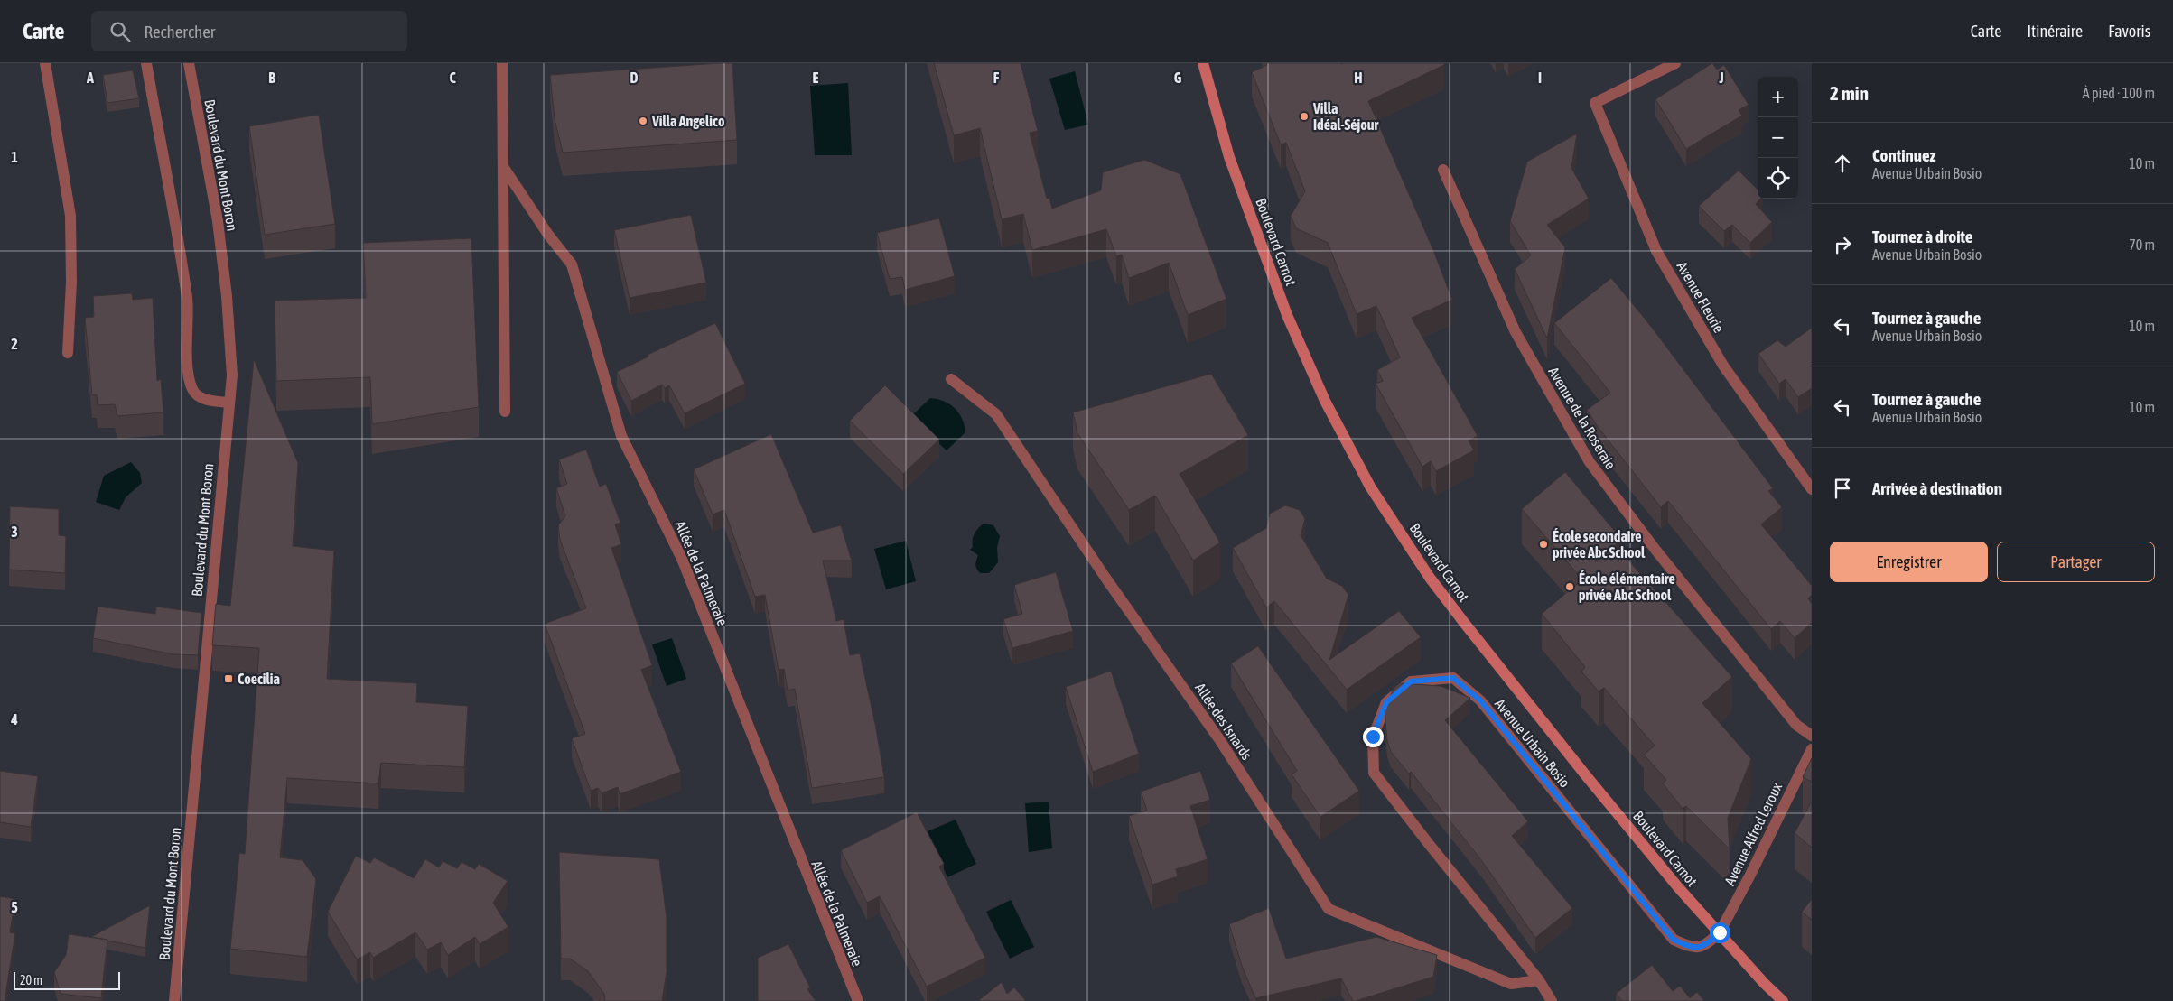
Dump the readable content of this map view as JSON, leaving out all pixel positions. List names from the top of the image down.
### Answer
{
  "streets": {
    "main road": ["Boulevard Carnot"],
    "street": [
      "Boulevard du Mont Boron",
      "Avenue Fleurie",
      "Avenue de la Roseraie",
      "Allée de la Palmeraie",
      "Allée des Isnards",
      "Avenue Urbain Bosio",
      "Avenue Alfred Leroux"
    ]
  },
  "crossings": [
    ["Boulevard Carnot", "Avenue Urbain Bosio"],
    ["Boulevard Carnot", "Avenue Alfred Leroux"],
    ["Allée des Isnards", "Avenue Urbain Bosio"],
    ["Avenue Urbain Bosio", "Avenue Alfred Leroux"]
  ],
  "places": {
    "other": [
      "Villa Idéal-Séjour",
      "Villa Angelico",
      "École secondaire privée Abc School",
      "École élémentaire privée Abc School"
    ],
    "transit": ["Coecilia"]
  },
  "scale_bar": "20 m",
  "page": {
    "header": "Carte",
    "search": "Rechercher",
    "nav": ["Carte", "Itinéraire", "Favoris"],
    "heading": ["2 min", "À pied · 100 m"],
    "map_buttons": ["+", "−"],
    "list": [
      ["Continuez", "Avenue Urbain Bosio", "10 m"],
      ["Tournez à droite", "Avenue Urbain Bosio", "70 m"],
      ["Tournez à gauche", "Avenue Urbain Bosio", "10 m"],
      ["Tournez à gauche", "Avenue Urbain Bosio", "10 m"],
      "Arrivée à destination"
    ],
    "buttons": ["Enregistrer", "Partager"],
    "scale": "20 m"
  },
  "grid": {
    "columns": [
      "A",
      "B",
      "C",
      "D",
      "E",
      "F",
      "G",
      "H",
      "I",
      "J"
    ],
    "rows": [
      "1",
      "2",
      "3",
      "4",
      "5"
    ]
  }
}
